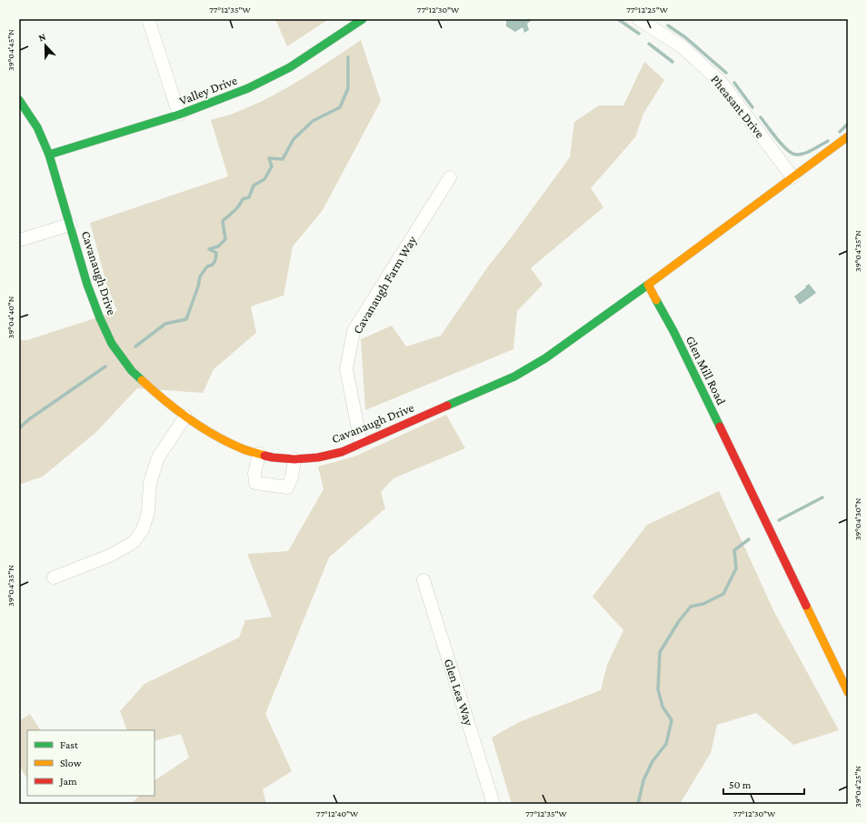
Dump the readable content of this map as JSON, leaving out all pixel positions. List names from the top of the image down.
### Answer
{
  "streets": {
    "street": [
      "Valley Drive",
      "Pheasant Drive",
      "Cavanaugh Drive",
      "Cavanaugh Farm Way",
      "Glen Mill Road",
      "Glen Lea Way"
    ]
  },
  "crossings": [
    ["Valley Drive", "Cavanaugh Drive"],
    ["Cavanaugh Drive", "Cavanaugh Farm Way"],
    ["Cavanaugh Drive", "Glen Mill Road"]
  ],
  "legend": ["Fast", "Slow", "Jam"],
  "scale_bar": "50 m",
  "north": "top",
  "coordinates": [
    "77°12'35\"W",
    "77°12'30\"W",
    "77°12'25\"W",
    "39°04'45\"N",
    "39°04'35\"N",
    "39°04'40\"N",
    "39°04'30\"N",
    "39°04'25\"N",
    "77°12'40\"W"
  ]
}
